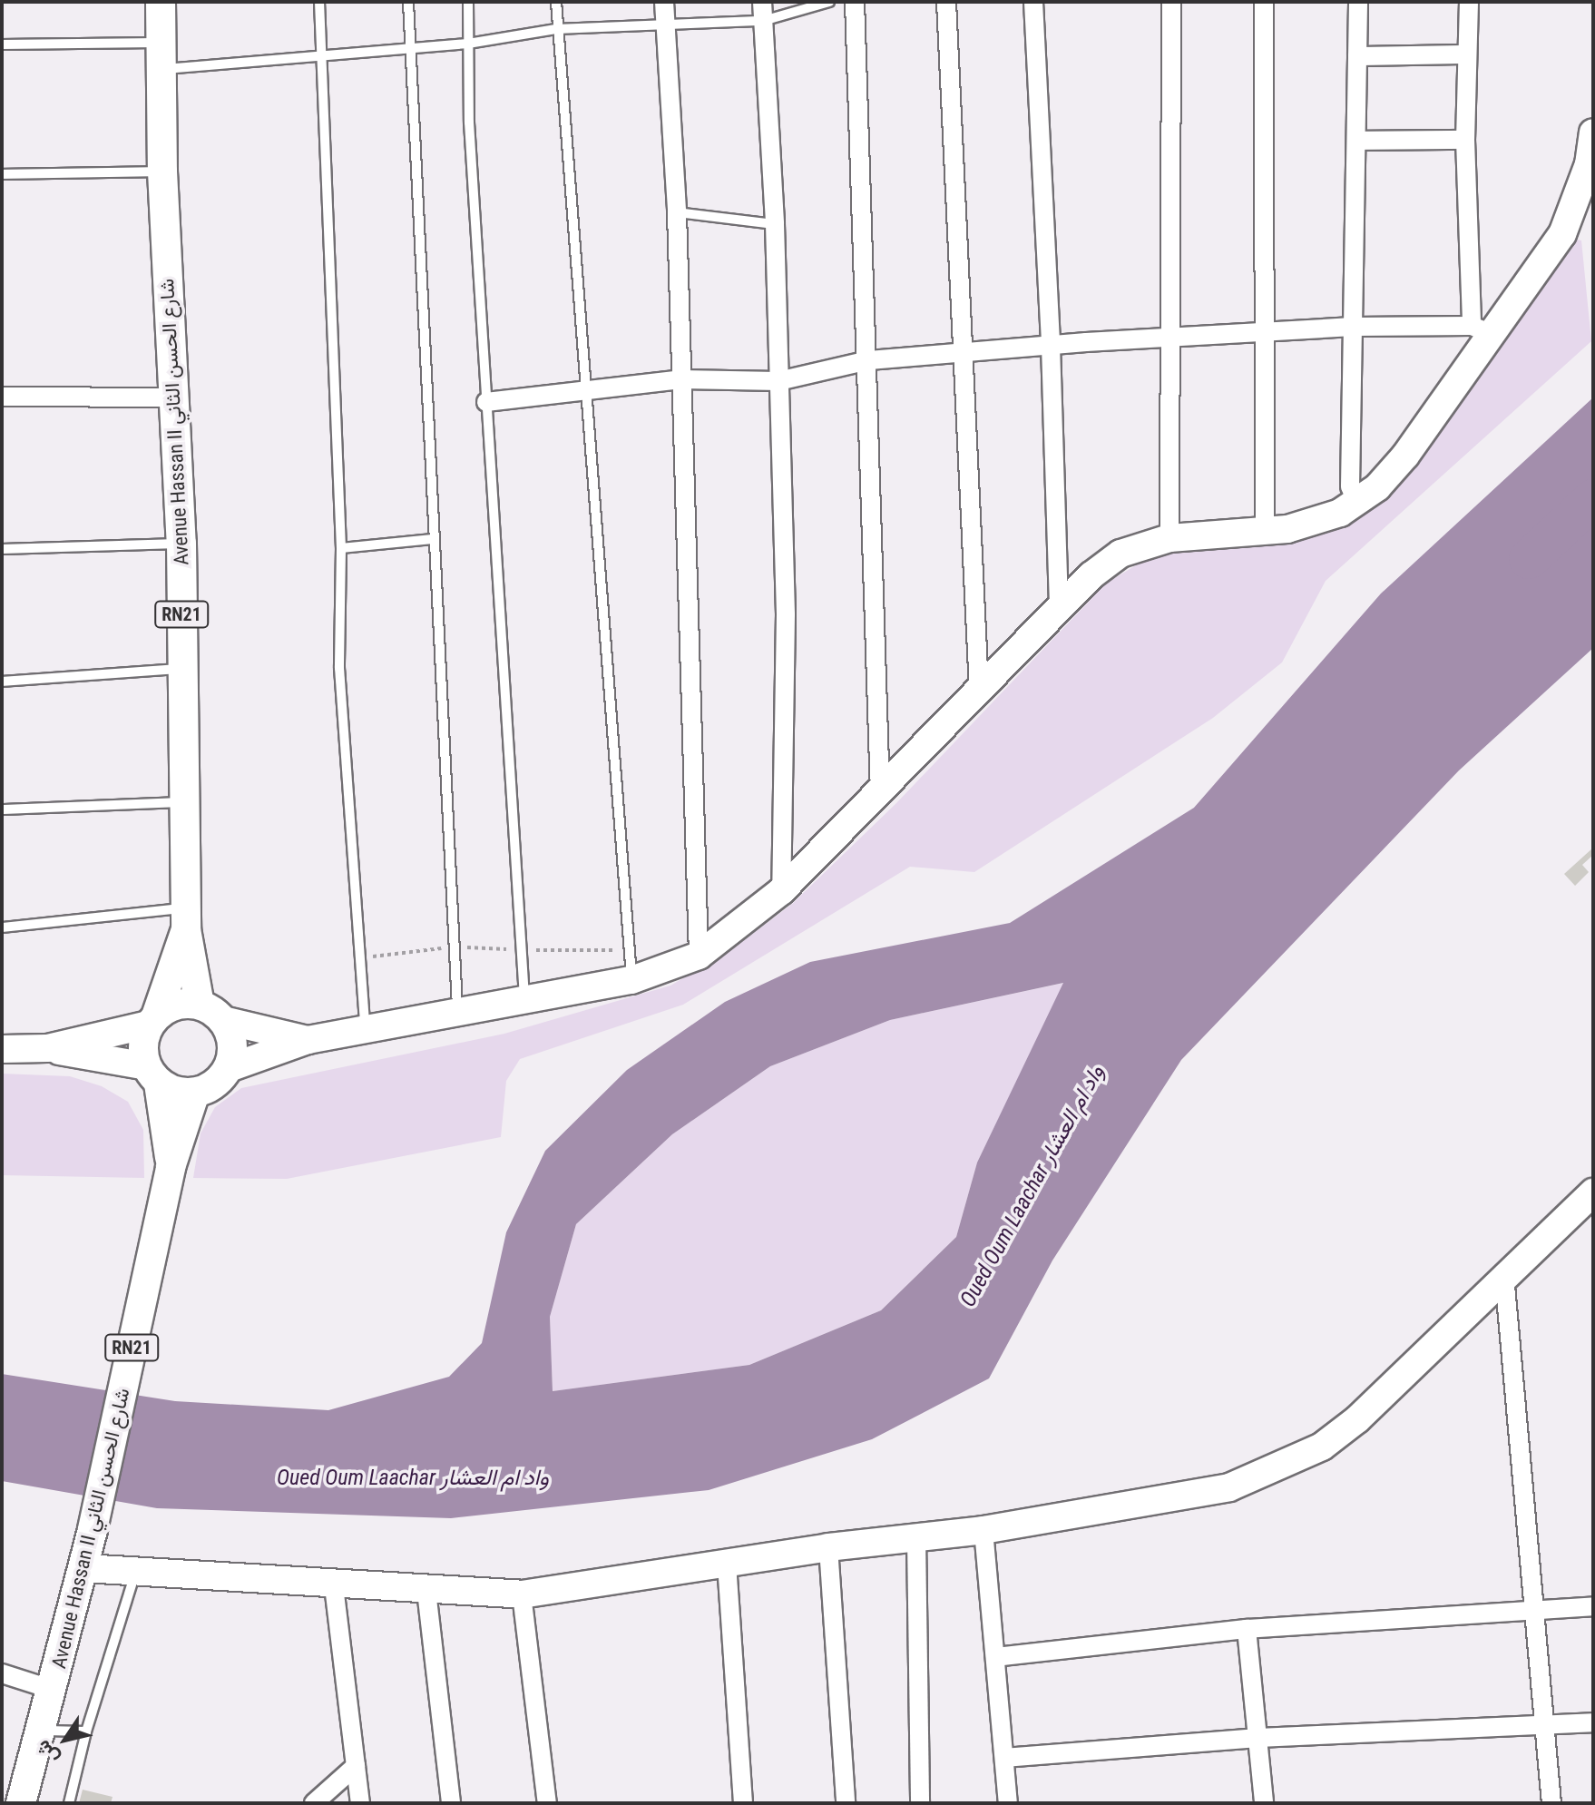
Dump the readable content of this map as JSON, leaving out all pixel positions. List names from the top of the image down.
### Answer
{
  "streets": {
    "main road": ["Avenue Hassan II شارع الحسن الثاني", "RN21"]
  },
  "water": ["Oued Oum Laachar واد ام العشار"],
  "north": "bottom left"
}
